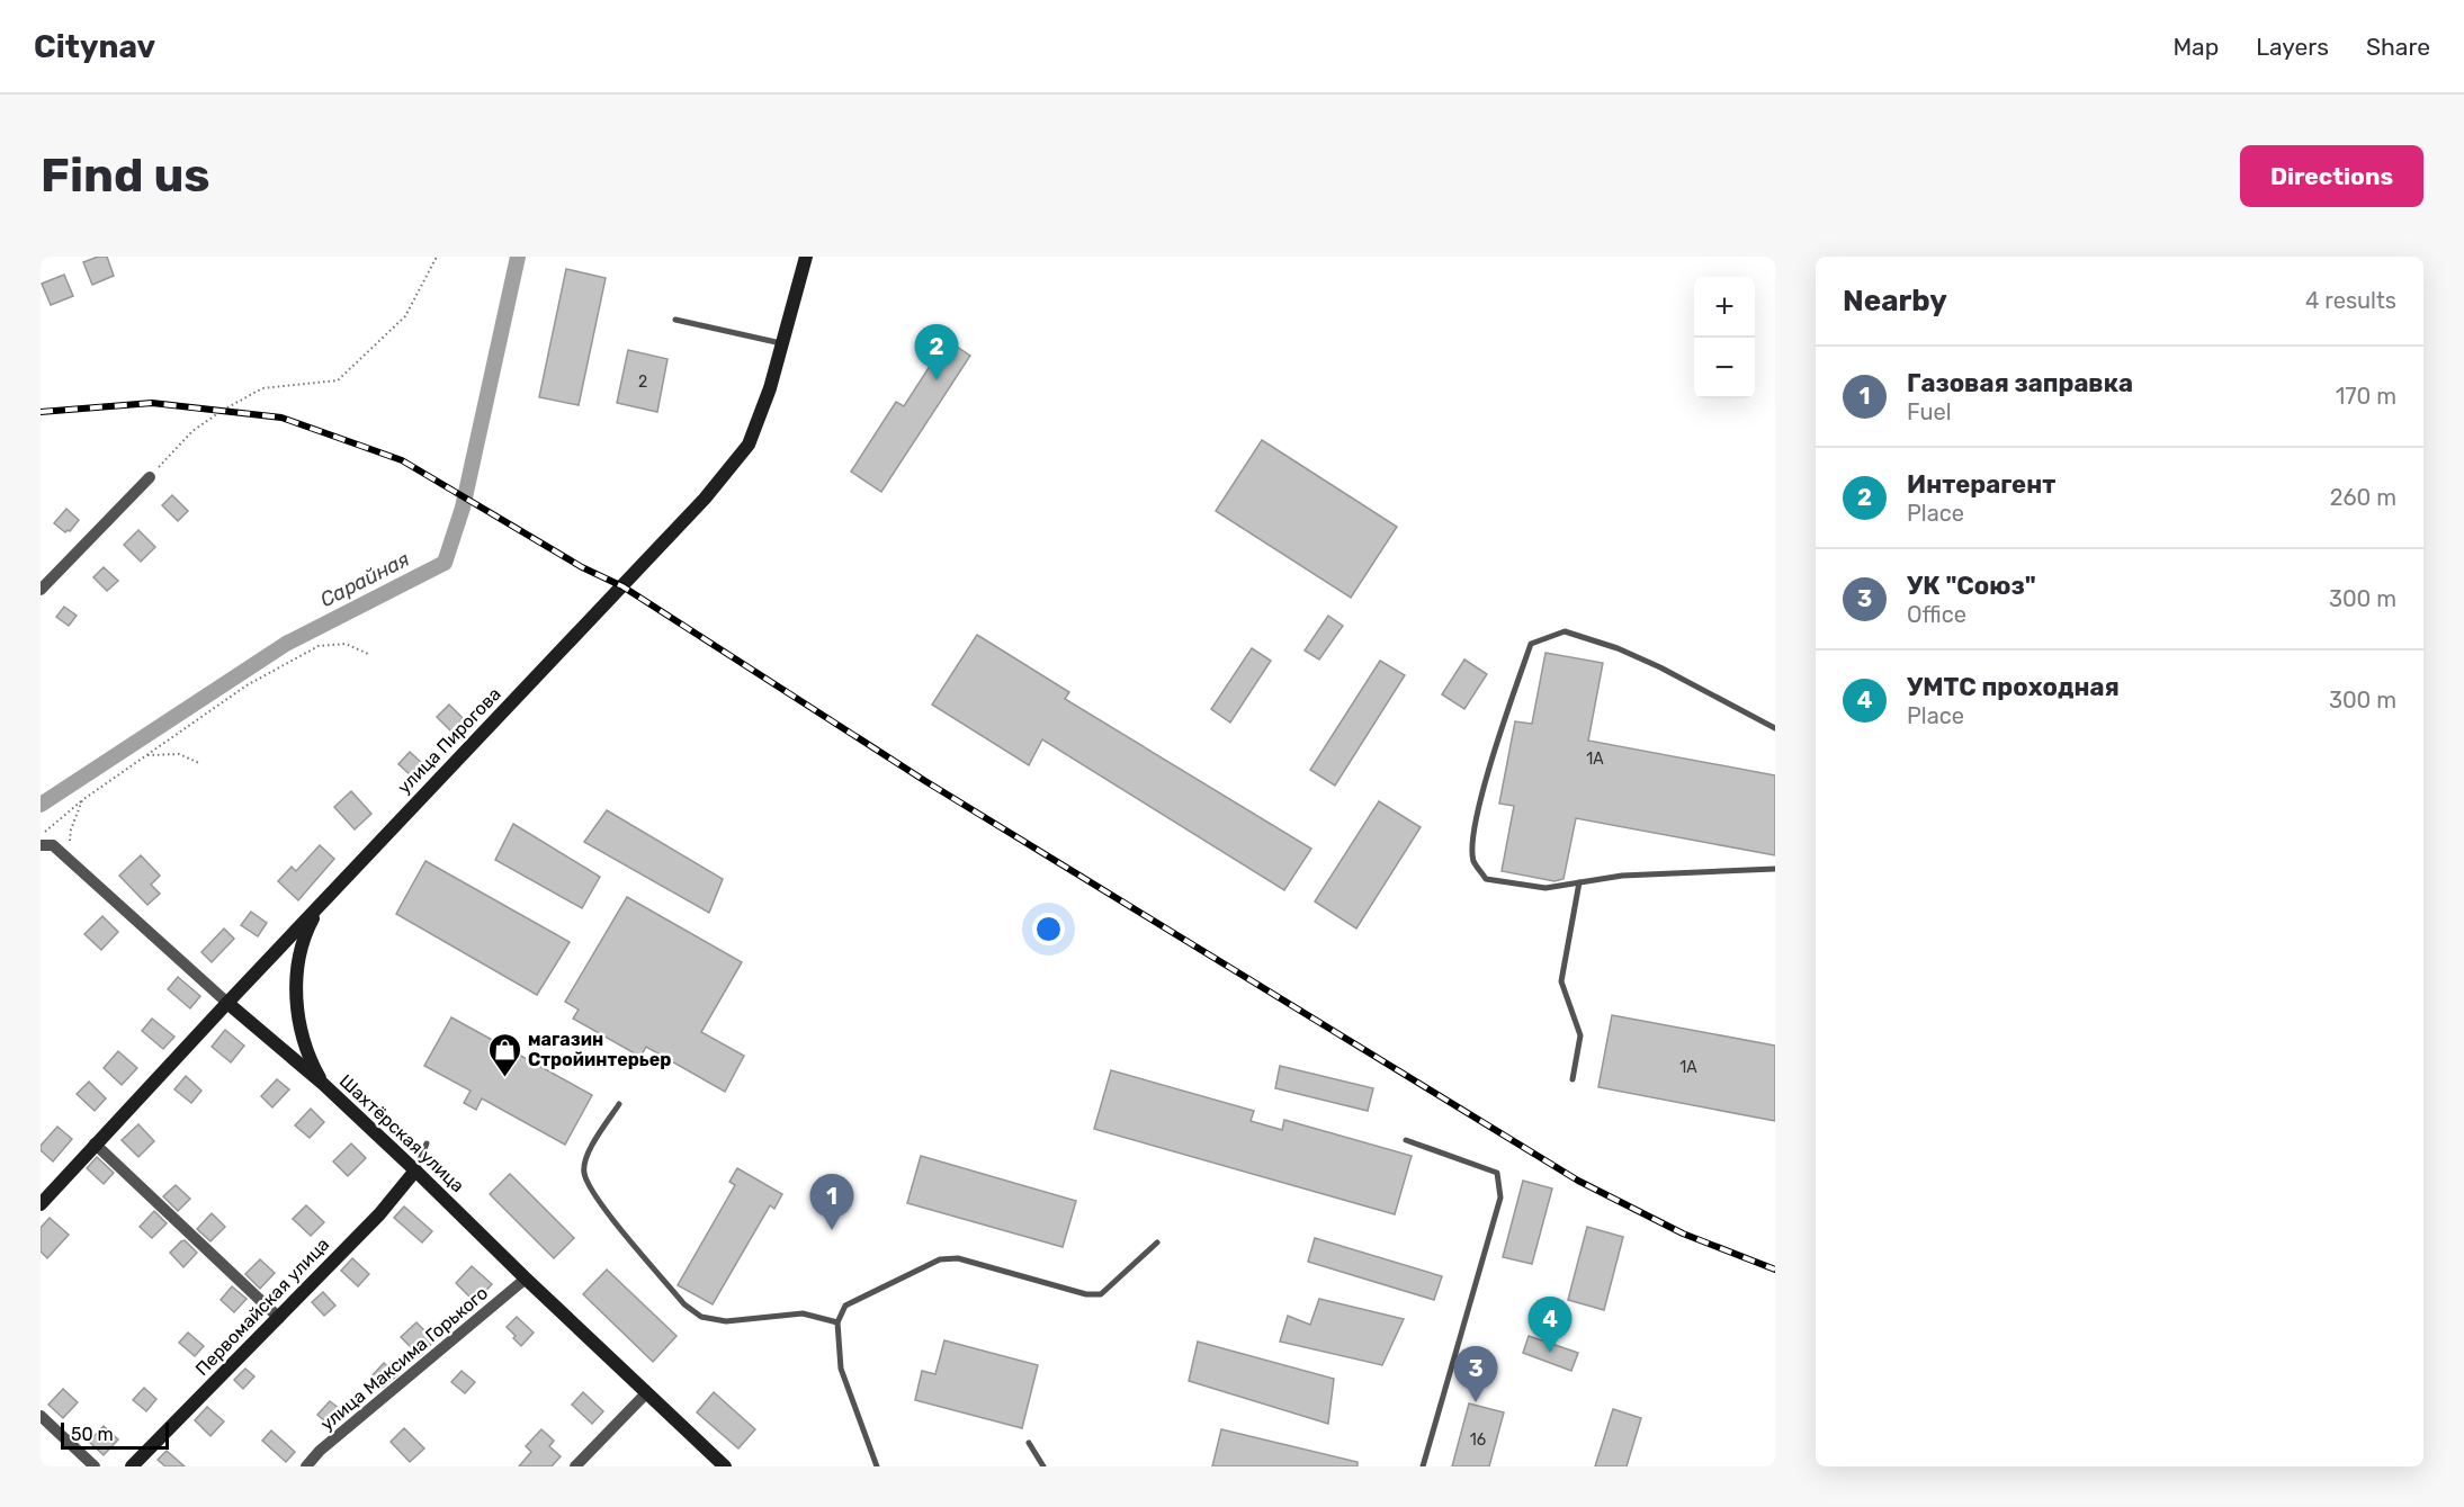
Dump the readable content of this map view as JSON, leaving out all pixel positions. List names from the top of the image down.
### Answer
{
  "streets": {
    "main road": ["улица Пирогова", "Шахтёрская улица", "Первомайская улица"],
    "street": ["улица Максима Горького"]
  },
  "crossings": [
    ["улица Пирогова", "Шахтёрская улица"],
    ["Шахтёрская улица", "Первомайская улица"],
    ["Шахтёрская улица", "улица Максима Горького"]
  ],
  "water": ["Сарайная"],
  "places": {
    "shop": ["магазин Стройинтерьер"]
  },
  "house_numbers": [
    "2",
    "1А",
    "1А",
    "16"
  ],
  "scale_bar": "50 m",
  "page": {
    "header": "Citynav",
    "nav": ["Map", "Layers", "Share"],
    "buttons": "Directions",
    "title": "Find us",
    "heading": ["Nearby", "4 results"],
    "map_buttons": ["+", "−"],
    "pins": [
      "2",
      "1",
      "4",
      "3"
    ],
    "list": [
      {
        "mark": "1",
        "name": "Газовая заправка",
        "note": "Fuel",
        "value": "170 m"
      },
      {
        "mark": "2",
        "name": "Интерагент",
        "note": "Place",
        "value": "260 m"
      },
      {
        "mark": "3",
        "name": "УК \"Союз\"",
        "note": "Office",
        "value": "300 m"
      },
      {
        "mark": "4",
        "name": "УМТС проходная",
        "note": "Place",
        "value": "300 m"
      }
    ],
    "scale": "50 m"
  }
}
